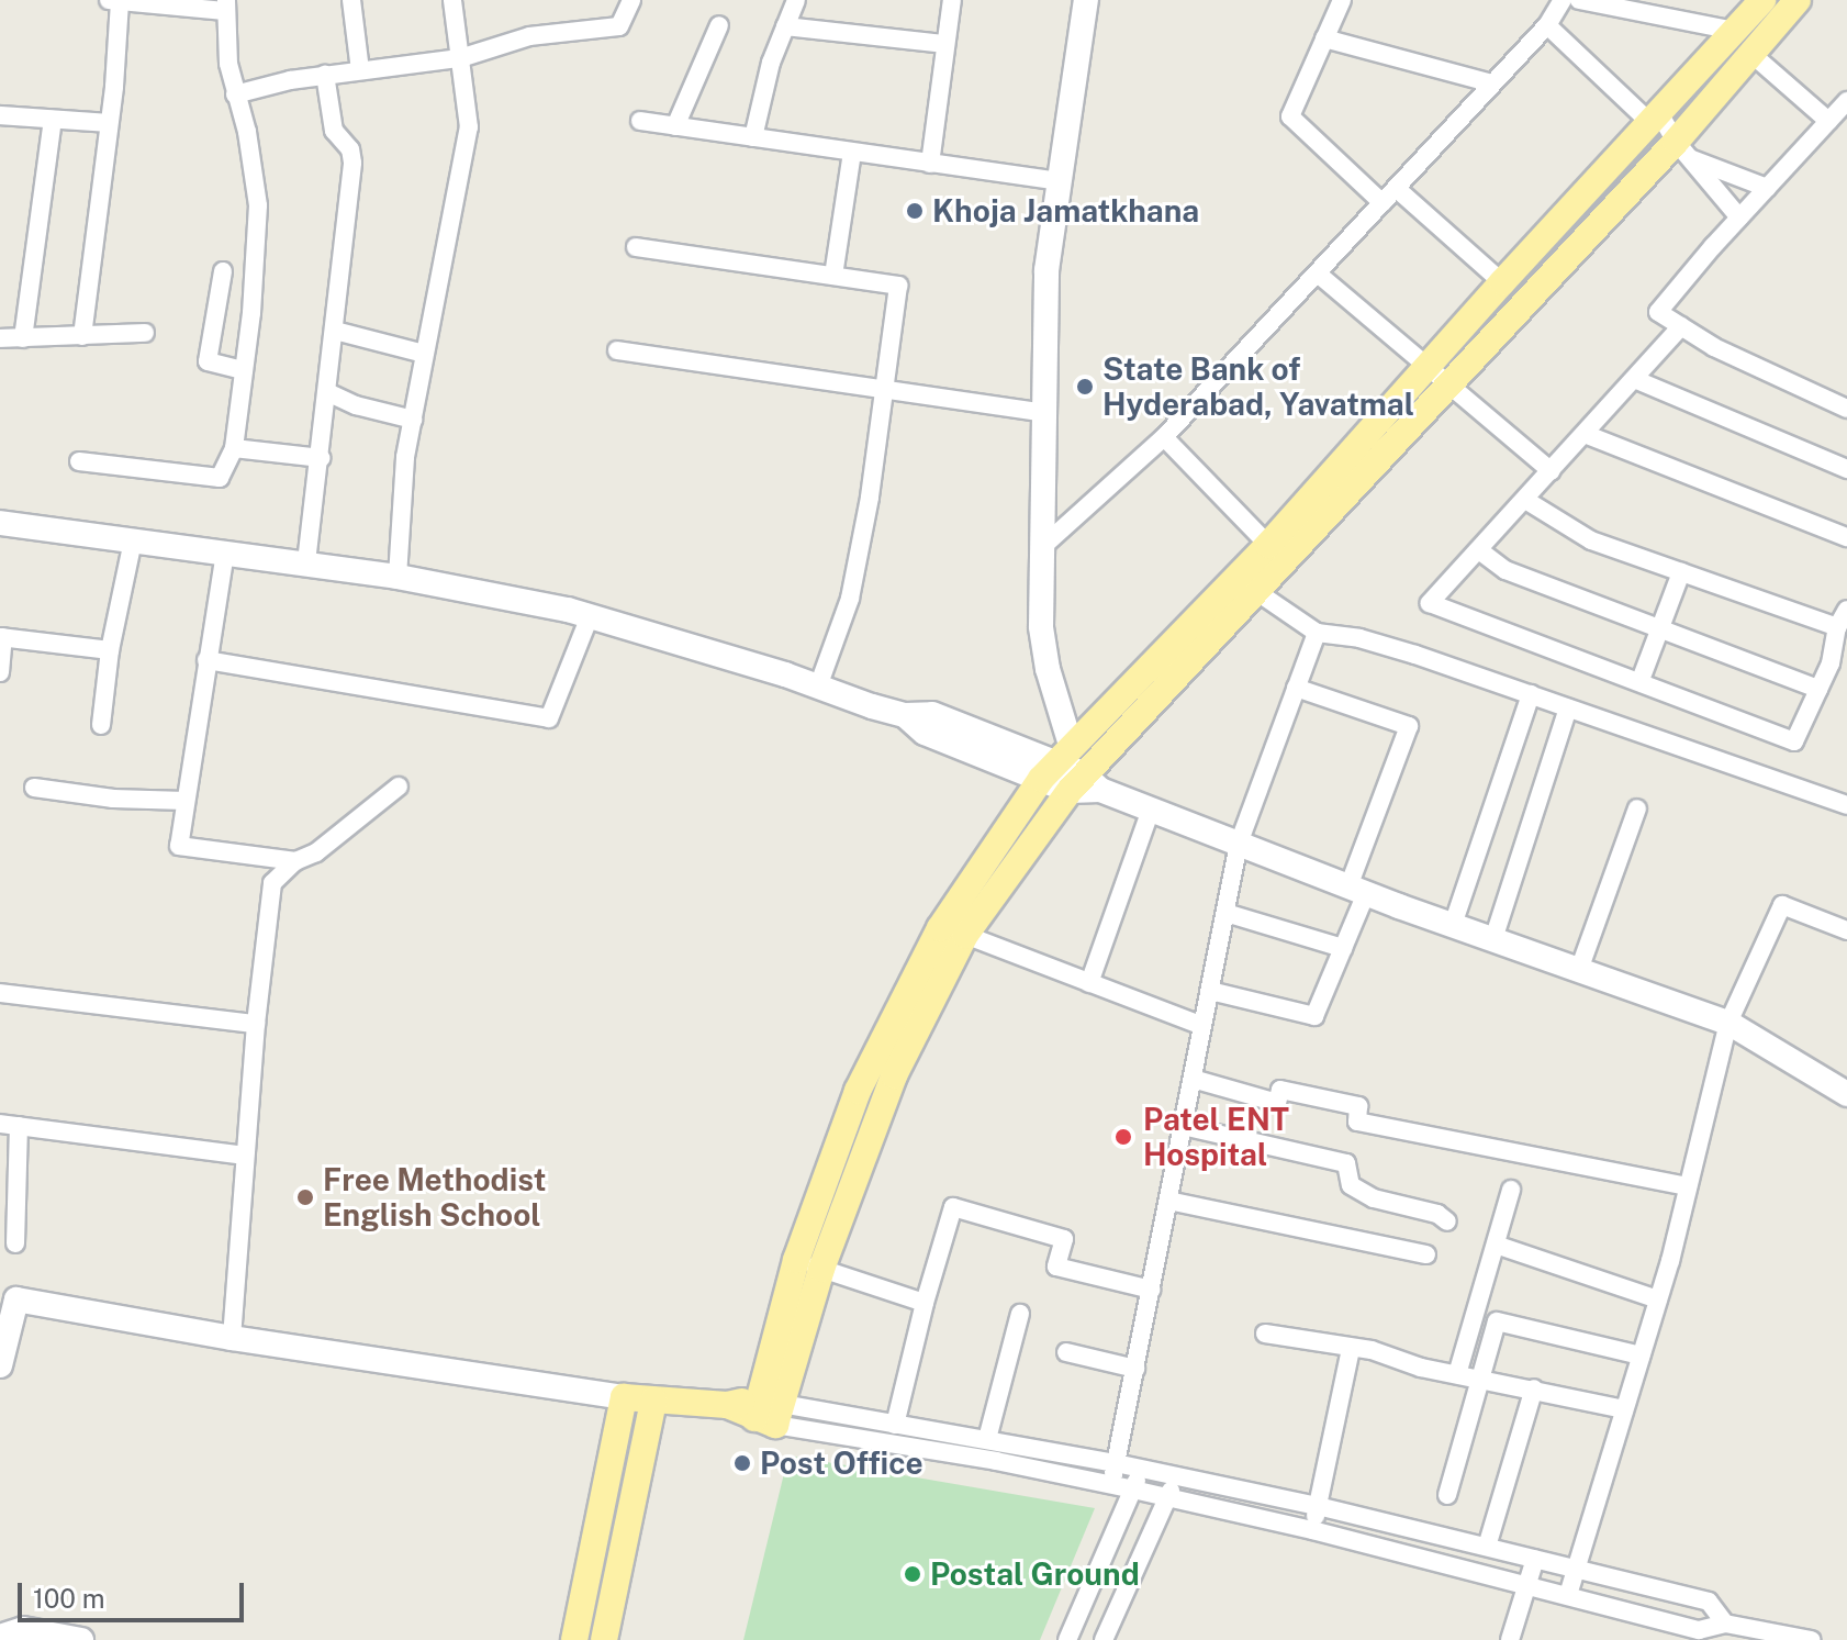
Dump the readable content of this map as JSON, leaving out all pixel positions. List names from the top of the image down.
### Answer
{
  "places": [
    "Khoja Jamatkhana",
    "State Bank of Hyderabad, Yavatmal",
    "Patel ENT Hospital",
    "Free Methodist English School",
    "Post Office",
    "Postal Ground"
  ],
  "scale_bar": "100 m"
}
